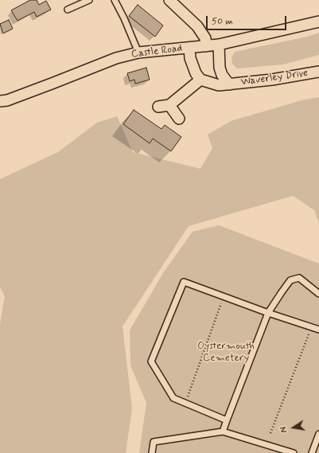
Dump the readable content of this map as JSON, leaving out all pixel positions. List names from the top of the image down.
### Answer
{
  "streets": {
    "street": ["Castle Road", "Waverley Drive"]
  },
  "crossings": [
    ["Castle Road", "Waverley Drive"]
  ],
  "parks": ["Oystermouth Cemetery"],
  "scale_bar": "50 m",
  "north": "left"
}
